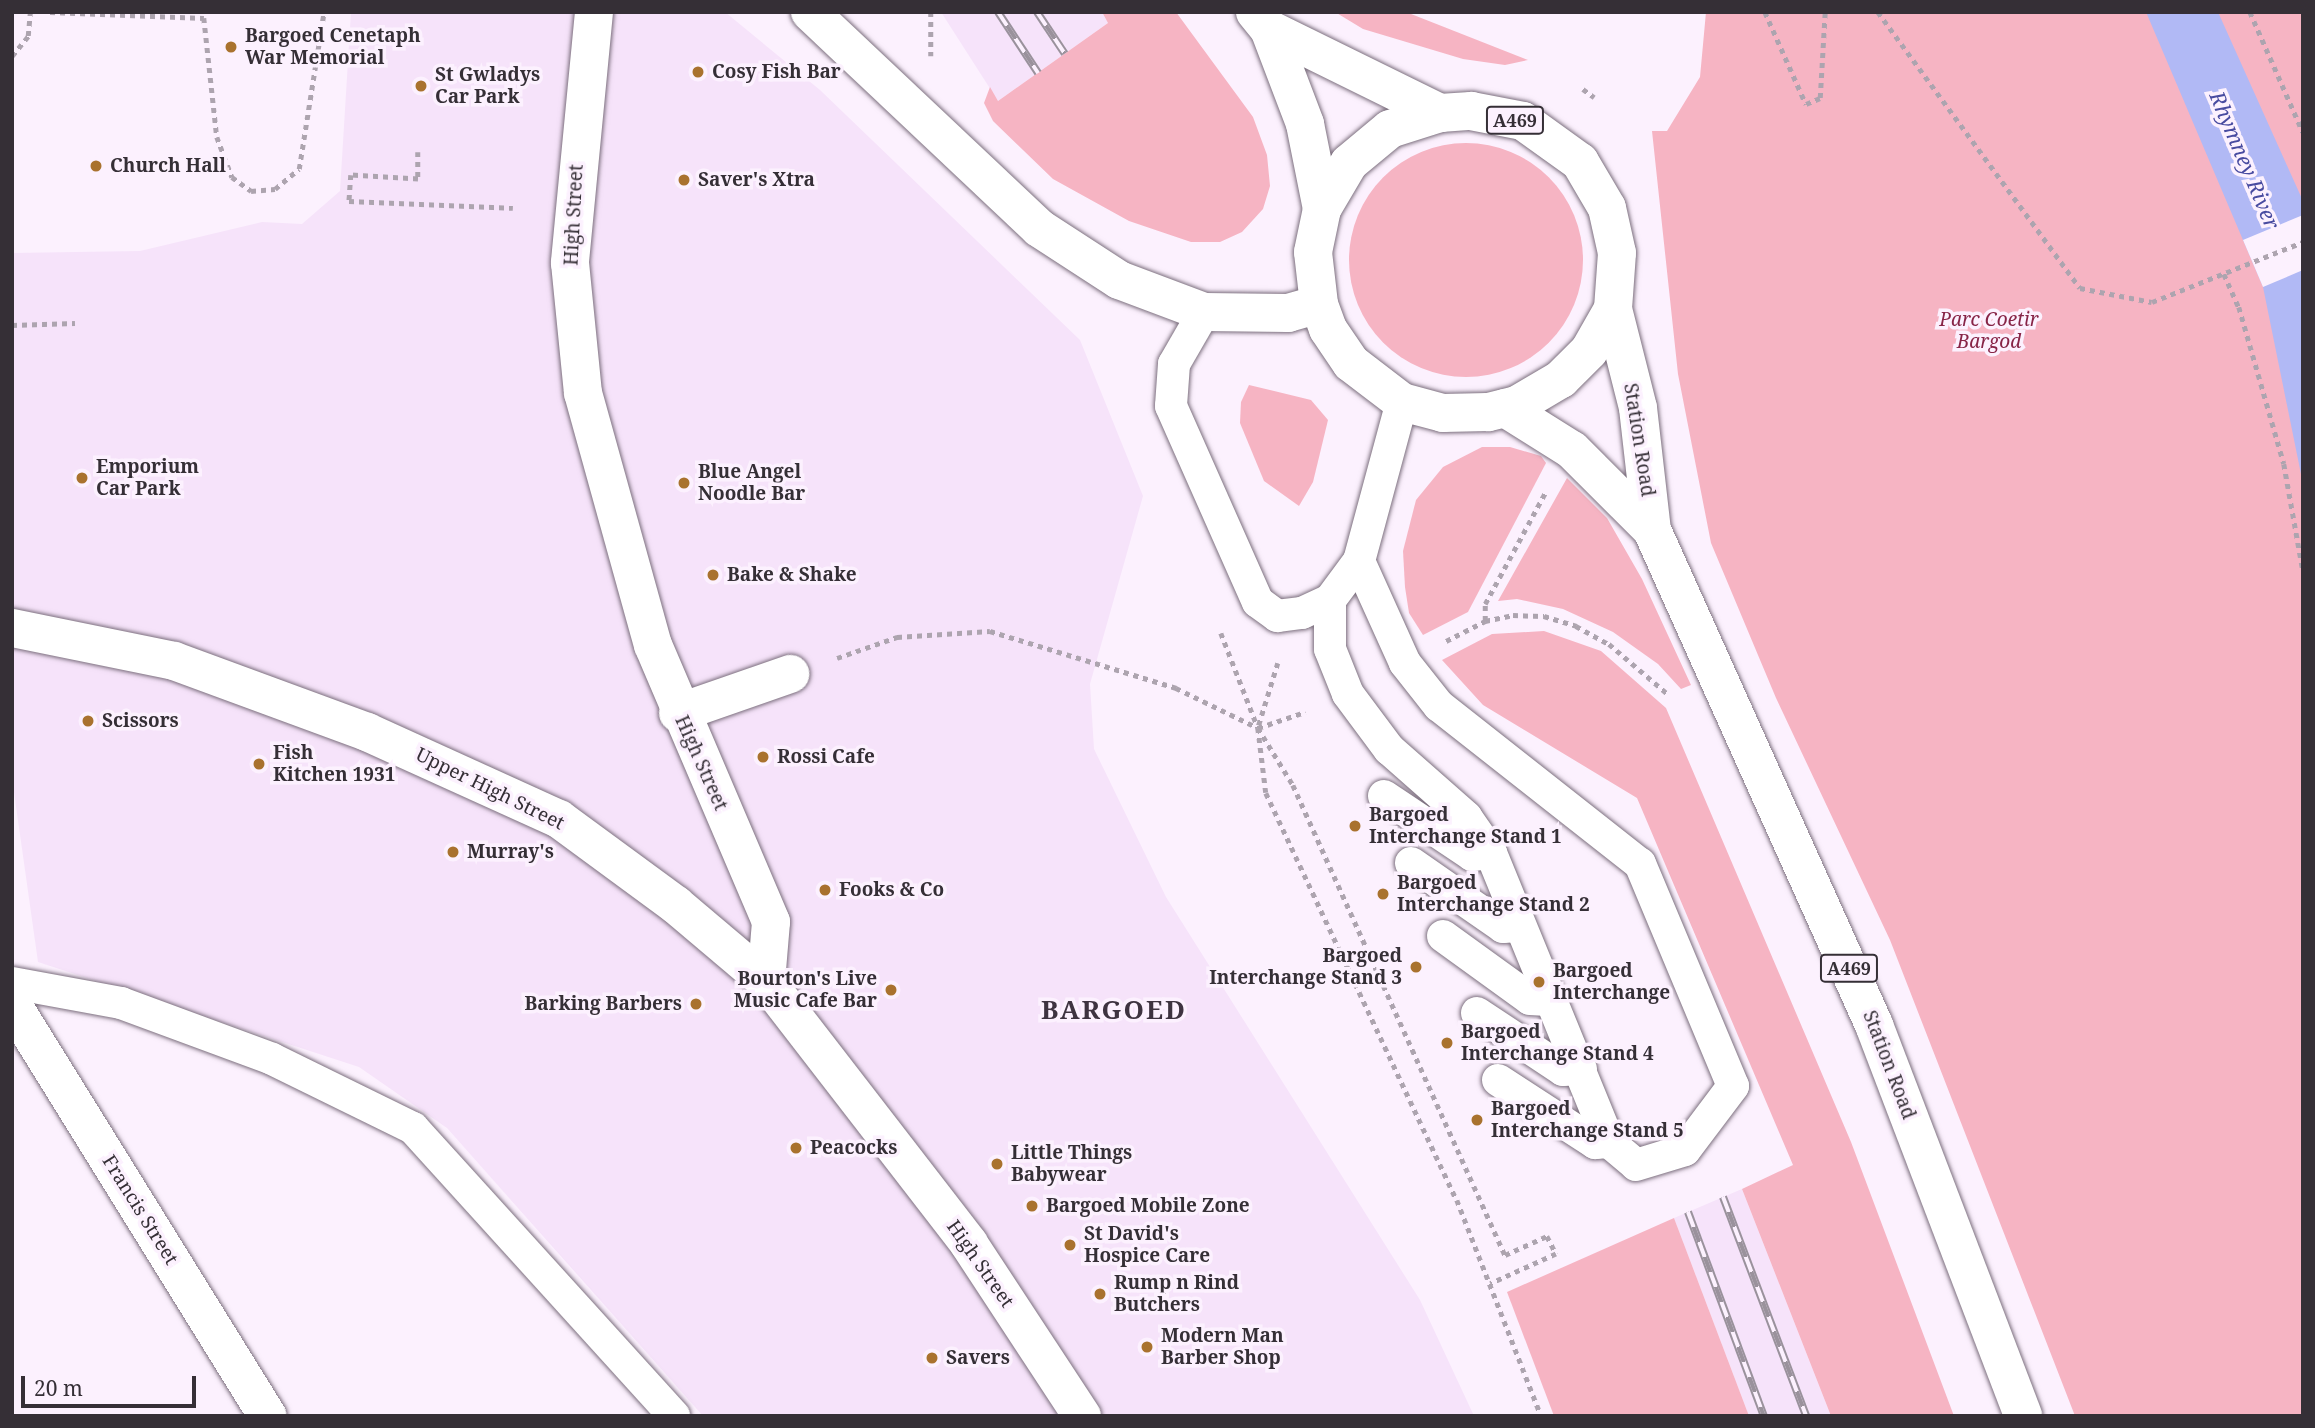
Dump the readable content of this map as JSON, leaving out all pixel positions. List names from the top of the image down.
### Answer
{
  "streets": {
    "street": [
      "A469",
      "High Street",
      "Station Road",
      "Upper High Street",
      "Francis Street"
    ]
  },
  "crossings": [
    ["High Street", "Upper High Street"]
  ],
  "districts": ["BARGOED"],
  "water": ["Rhymney River"],
  "parks": ["Parc Coetir Bargod"],
  "places": [
    "Bargoed Cenetaph War Memorial",
    "Cosy Fish Bar",
    "St Gwladys Car Park",
    "Church Hall",
    "Saver's Xtra",
    "Emporium Car Park",
    "Blue Angel Noodle Bar",
    "Bake & Shake",
    "Scissors",
    "Rossi Cafe",
    "Fish Kitchen 1931",
    "Bargoed Interchange Stand 1",
    "Murray's",
    "Fooks & Co",
    "Bargoed Interchange Stand 2",
    "Bargoed Interchange Stand 3",
    "Bargoed Interchange",
    "Bourton's Live Music Cafe Bar",
    "Barking Barbers",
    "Bargoed Interchange Stand 4",
    "Bargoed Interchange Stand 5",
    "Peacocks",
    "Little Things Babywear",
    "Bargoed Mobile Zone",
    "St David's Hospice Care",
    "Rump n Rind Butchers",
    "Modern Man Barber Shop",
    "Savers"
  ],
  "scale_bar": "20 m"
}
